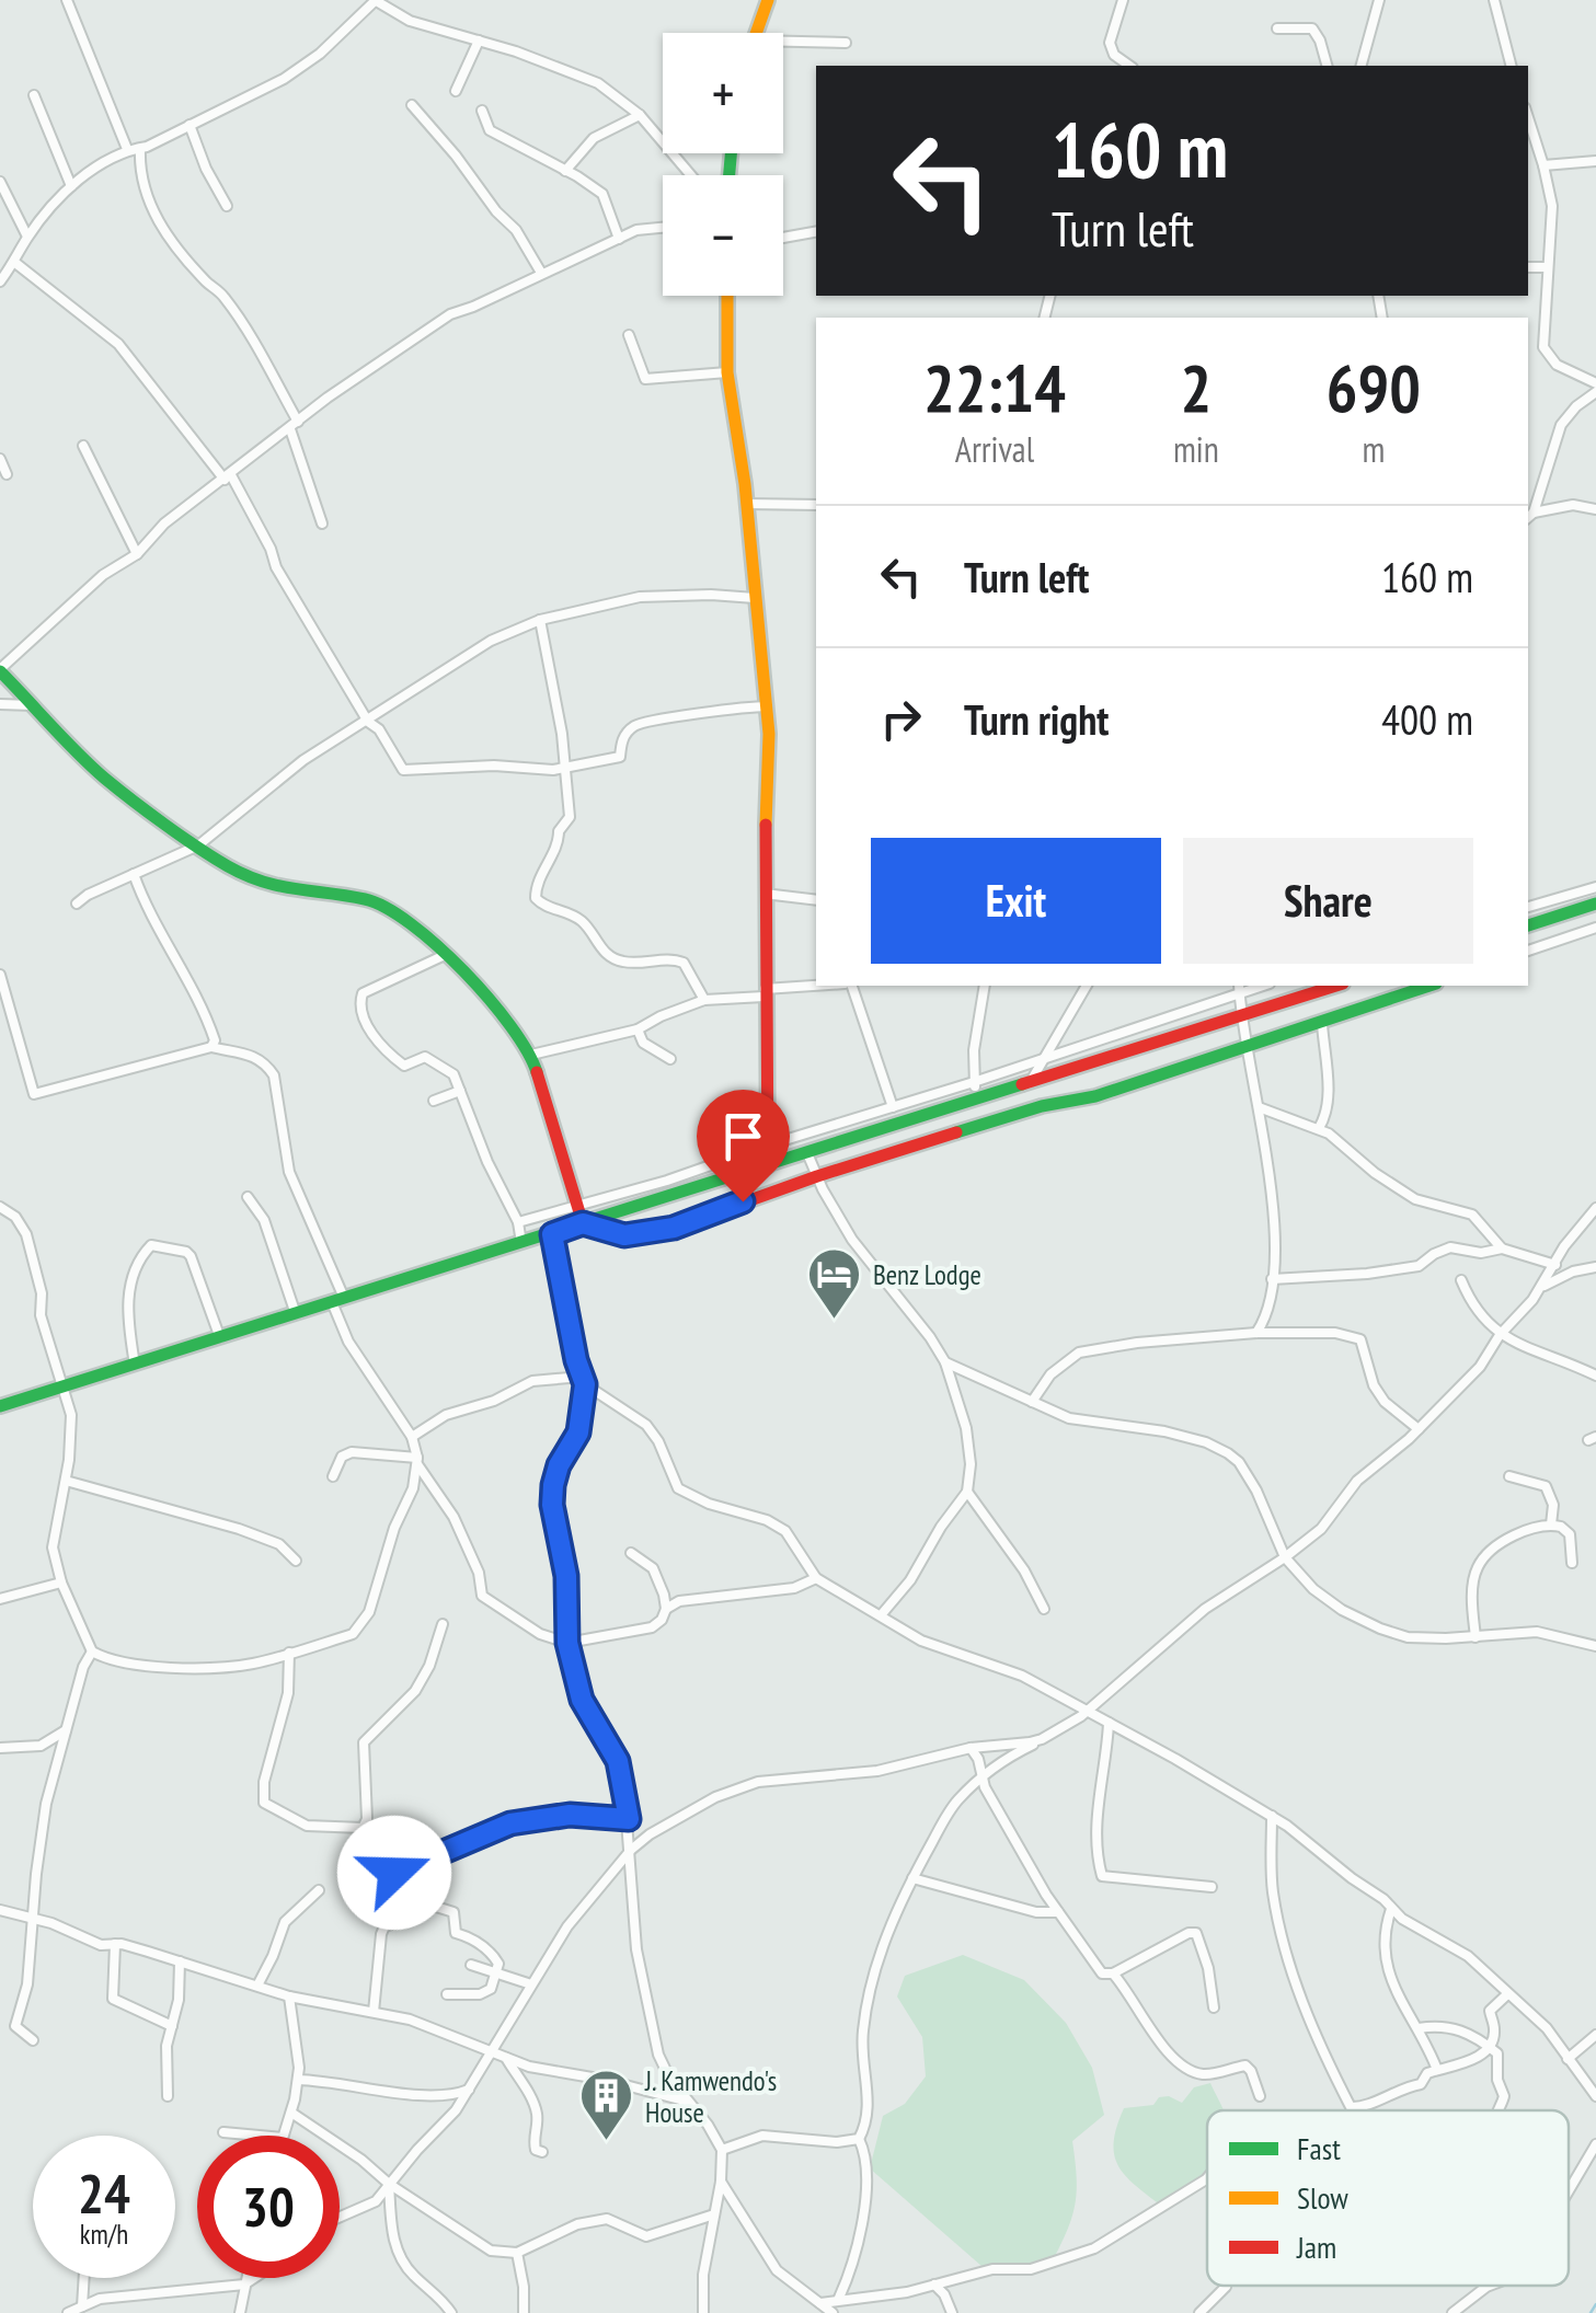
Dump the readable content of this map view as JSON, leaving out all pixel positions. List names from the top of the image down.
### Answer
{
  "places": {
    "hotel": ["Benz Lodge"],
    "building": ["J. Kamwendo's House"]
  },
  "legend": ["Fast", "Slow", "Jam"],
  "page": {
    "map_buttons": ["+", "−"],
    "turn": ["160 m", "Turn left"],
    "eta": [
      "22:14",
      "Arrival",
      "2",
      "min",
      "690",
      "m"
    ],
    "list": [
      {
        "name": "Turn left",
        "value": "160 m"
      },
      {
        "name": "Turn right",
        "value": "400 m"
      }
    ],
    "buttons": ["Exit", "Share"],
    "speed": "24 km/h",
    "limit": "30"
  }
}
